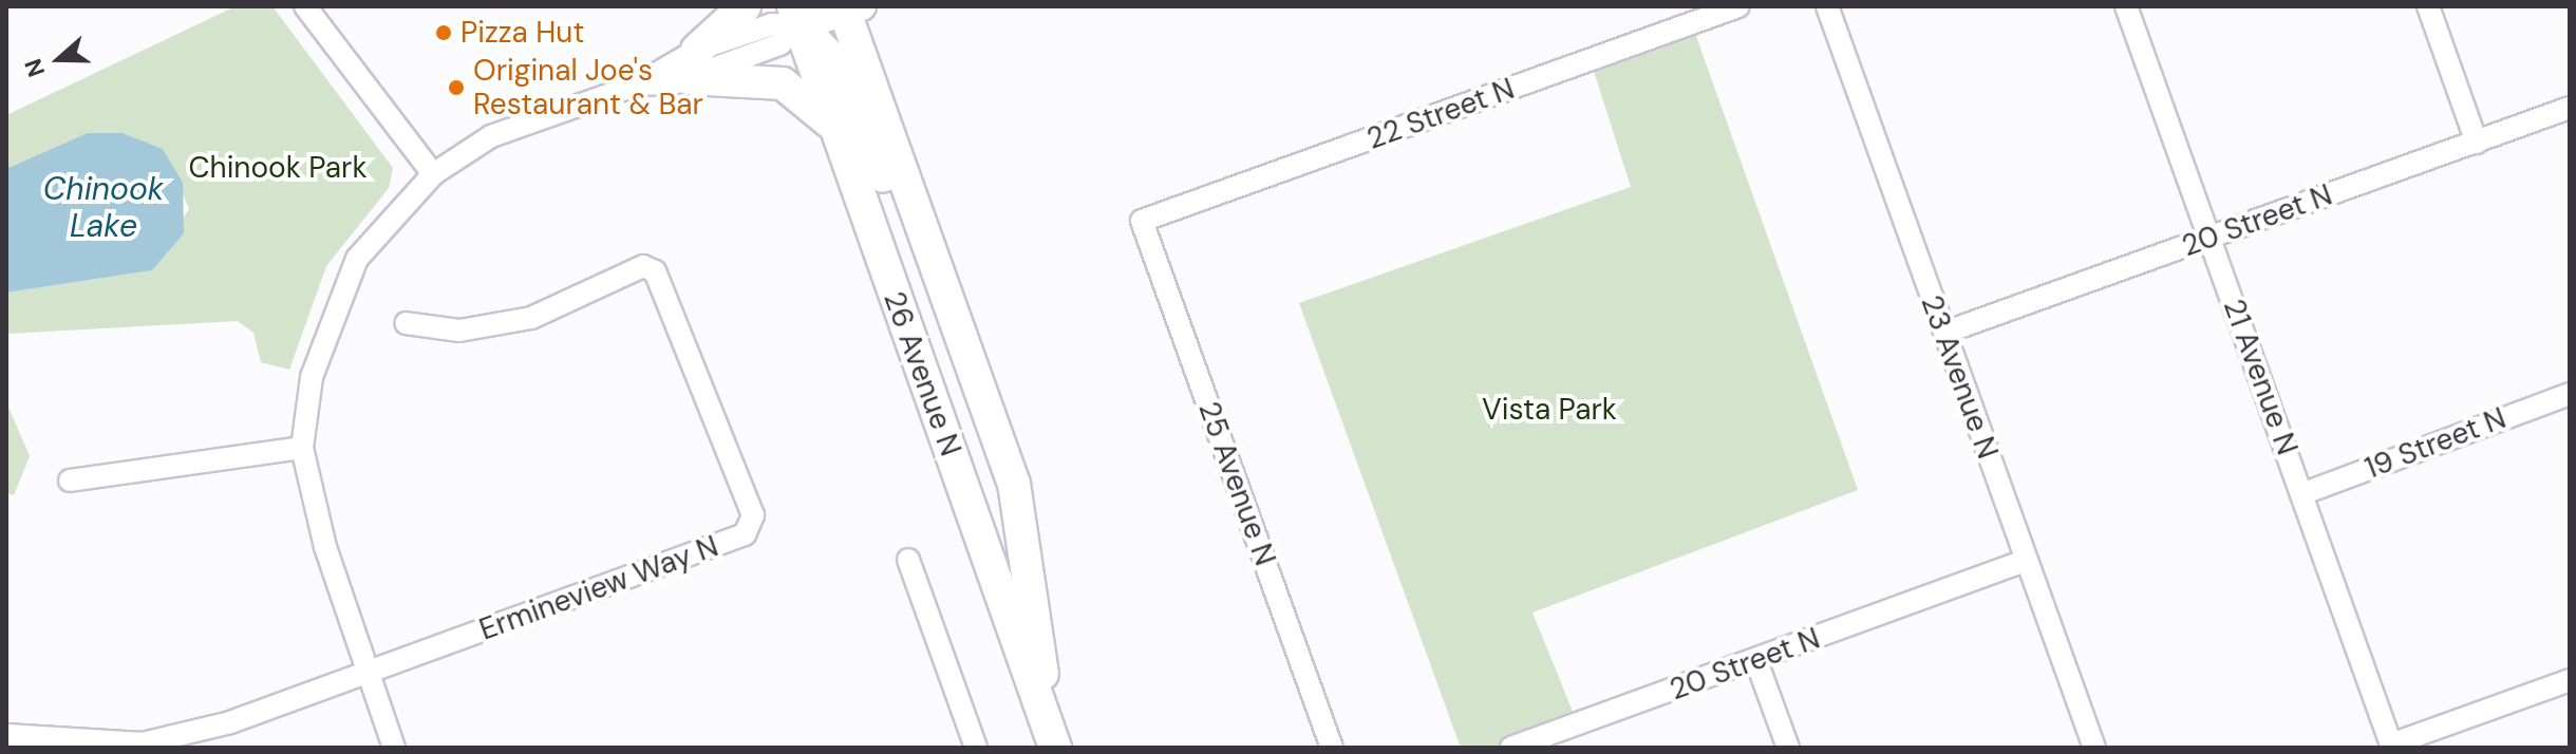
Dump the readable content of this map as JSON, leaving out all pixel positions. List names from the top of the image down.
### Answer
{
  "streets": {
    "main road": ["26 Avenue N"],
    "street": [
      "22 Street N",
      "20 Street N",
      "23 Avenue N",
      "21 Avenue N",
      "19 Street N",
      "25 Avenue N",
      "Ermineview Way N"
    ]
  },
  "crossings": [
    ["22 Street N", "25 Avenue N"],
    ["20 Street N", "23 Avenue N"],
    ["20 Street N", "21 Avenue N"],
    ["21 Avenue N", "19 Street N"]
  ],
  "water": ["Chinook Lake"],
  "parks": ["Chinook Park", "Vista Park"],
  "places": ["Pizza Hut", "Original Joe's Restaurant & Bar"],
  "north": "left"
}
